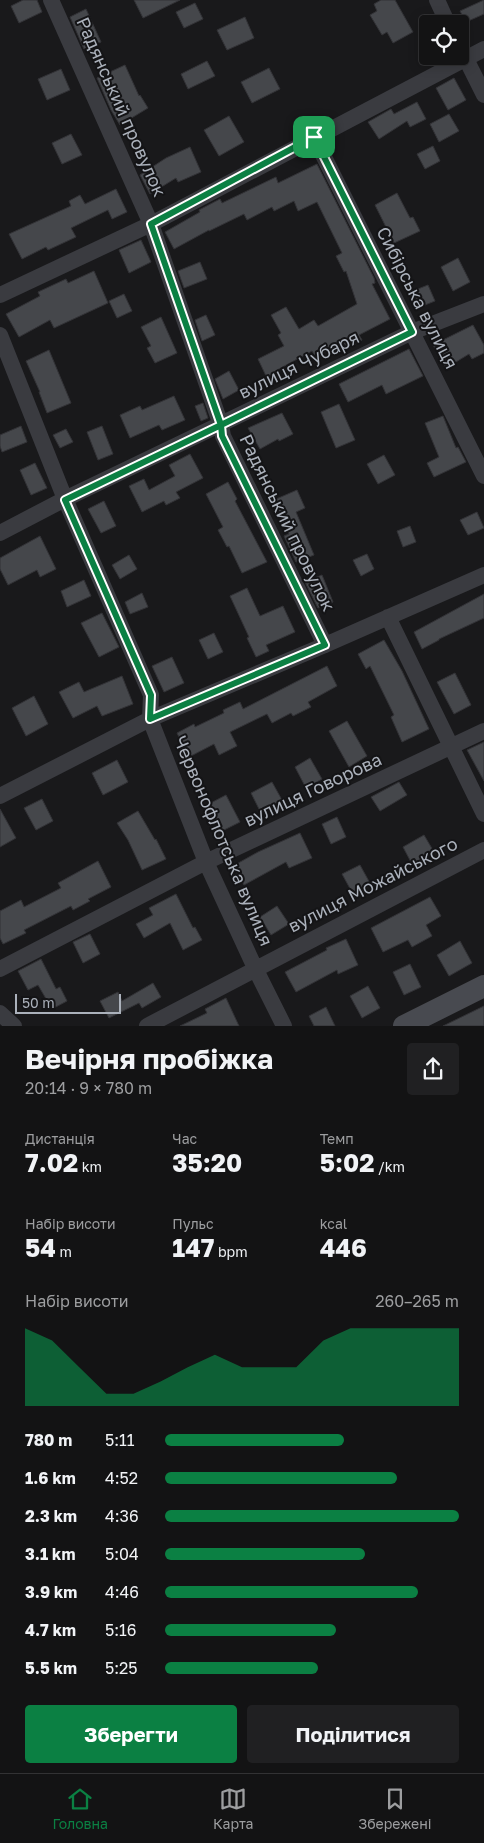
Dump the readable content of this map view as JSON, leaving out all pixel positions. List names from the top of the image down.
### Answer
{
  "streets": {
    "street": [
      "Радянський провулок",
      "Сибірська вулиця",
      "вулиця Чубаря",
      "вулиця Говорова",
      "Червонофлотська вулиця",
      "вулиця Можайського"
    ]
  },
  "crossings": [
    ["Радянський провулок", "вулиця Чубаря"],
    ["Сибірська вулиця", "вулиця Чубаря"],
    ["вулиця Чубаря", "Червонофлотська вулиця"],
    ["вулиця Говорова", "Червонофлотська вулиця"],
    ["Червонофлотська вулиця", "вулиця Можайського"]
  ],
  "scale_bar": "50 m",
  "page": {
    "scale": "50 m",
    "heading": ["Вечірня пробіжка", "20:14 · 9 × 780 m"],
    "stats": [
      ["Дистанція", "7.02 km"],
      ["Час", "35:20"],
      ["Темп", "5:02 /km"],
      ["Набір висоти", "54 m"],
      ["Пульс", "147 bpm"],
      ["kcal", "446"]
    ],
    "chart": ["Набір висоти", "260–265 m"],
    "list": [
      {
        "name": "780 m",
        "note": "5:11"
      },
      {
        "name": "1.6 km",
        "note": "4:52"
      },
      {
        "name": "2.3 km",
        "note": "4:36"
      },
      {
        "name": "3.1 km",
        "note": "5:04"
      },
      {
        "name": "3.9 km",
        "note": "4:46"
      },
      {
        "name": "4.7 km",
        "note": "5:16"
      },
      {
        "name": "5.5 km",
        "note": "5:25"
      }
    ],
    "buttons": ["Зберегти", "Поділитися"],
    "tabs": ["Головна", "Карта", "Збережені"]
  }
}
